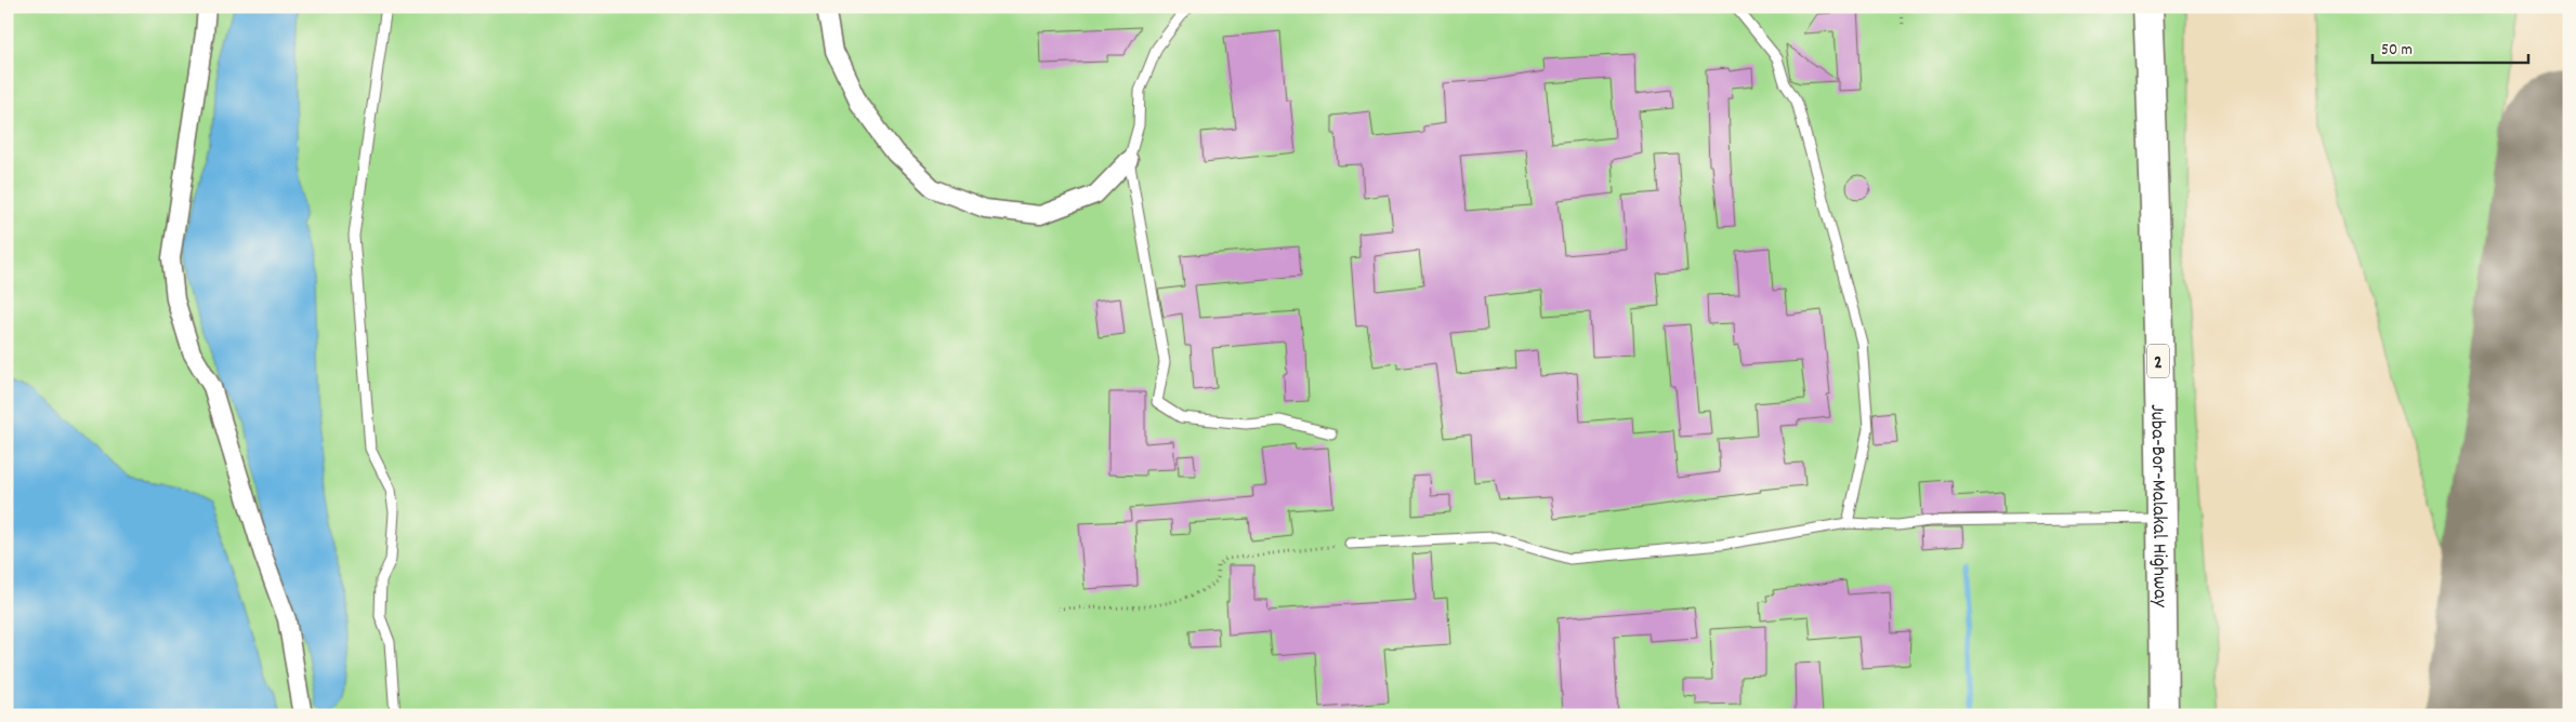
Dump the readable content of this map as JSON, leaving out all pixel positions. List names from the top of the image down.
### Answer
{
  "streets": {
    "main road": ["2", "Juba-Bor-Malakal Highway"]
  },
  "scale_bar": "50 m"
}
